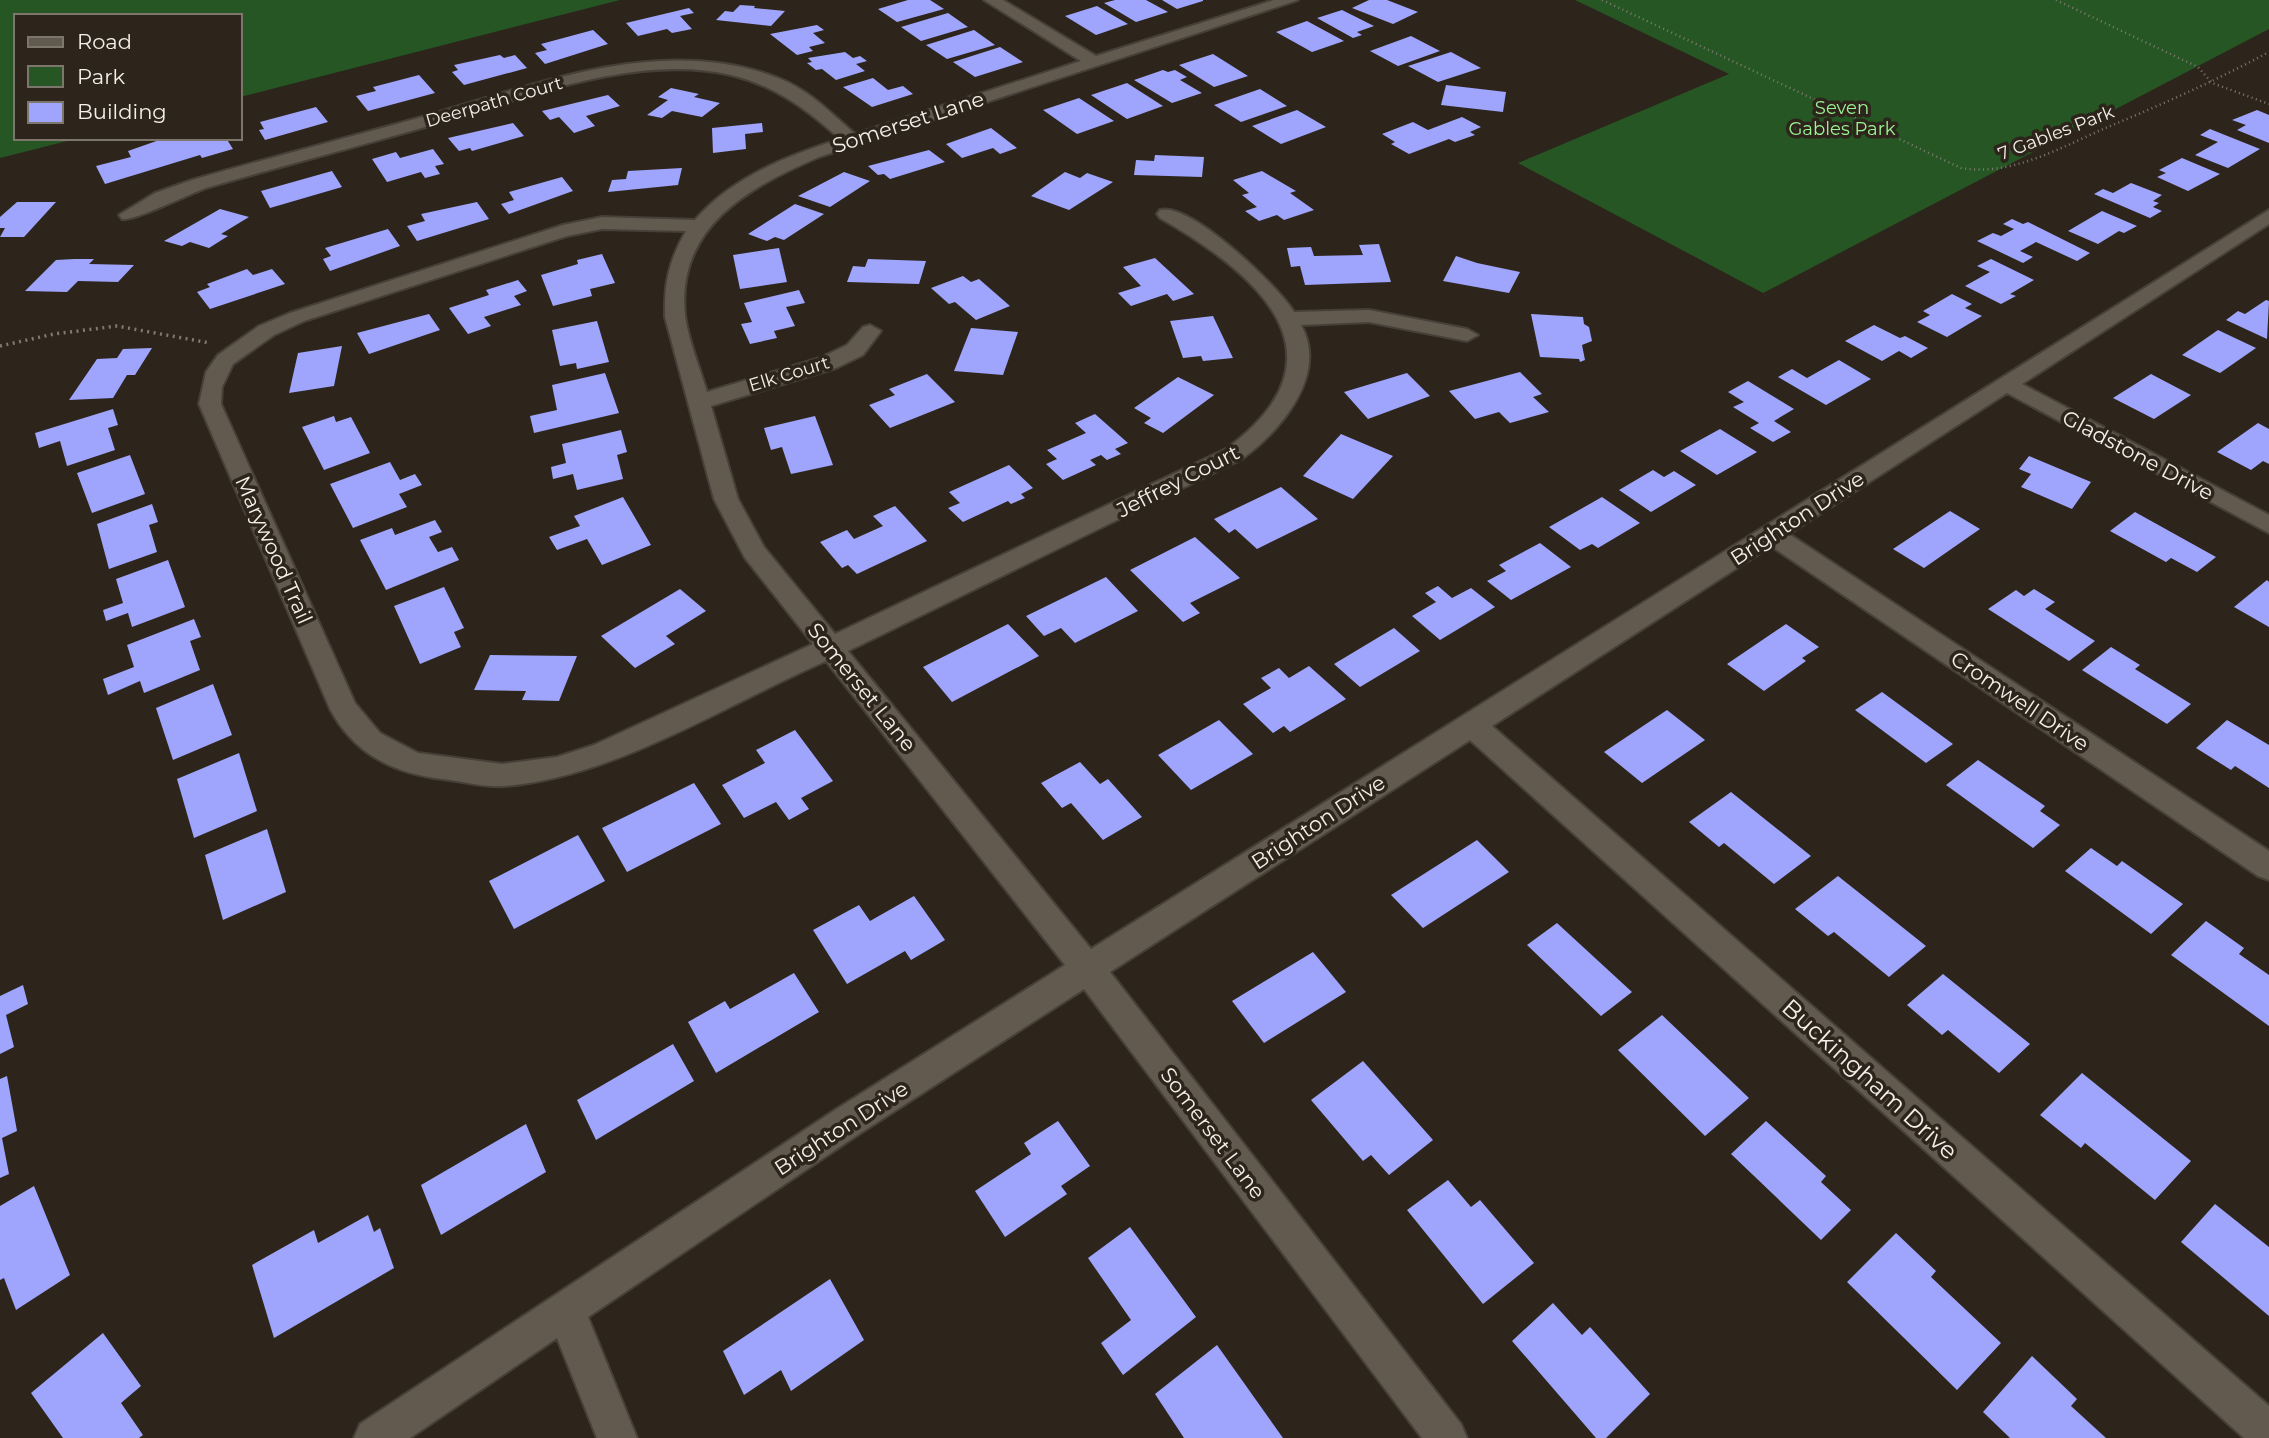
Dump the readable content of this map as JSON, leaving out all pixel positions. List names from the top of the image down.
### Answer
{
  "streets": {
    "street": [
      "Deerpath Court",
      "Somerset Lane",
      "Elk Court",
      "Gladstone Drive",
      "Jeffrey Court",
      "Brighton Drive",
      "Marywood Trail",
      "Cromwell Drive",
      "Buckingham Drive"
    ],
    "path": ["7 Gables Park"]
  },
  "crossings": [
    ["Deerpath Court", "Somerset Lane"],
    ["Somerset Lane", "Elk Court"],
    ["Somerset Lane", "Jeffrey Court"],
    ["Somerset Lane", "Brighton Drive"],
    ["Somerset Lane", "Marywood Trail"],
    ["Gladstone Drive", "Brighton Drive"],
    ["Jeffrey Court", "Marywood Trail"],
    ["Brighton Drive", "Cromwell Drive"],
    ["Brighton Drive", "Buckingham Drive"]
  ],
  "parks": ["Seven Gables Park"],
  "legend": ["Road", "Park", "Building"]
}
